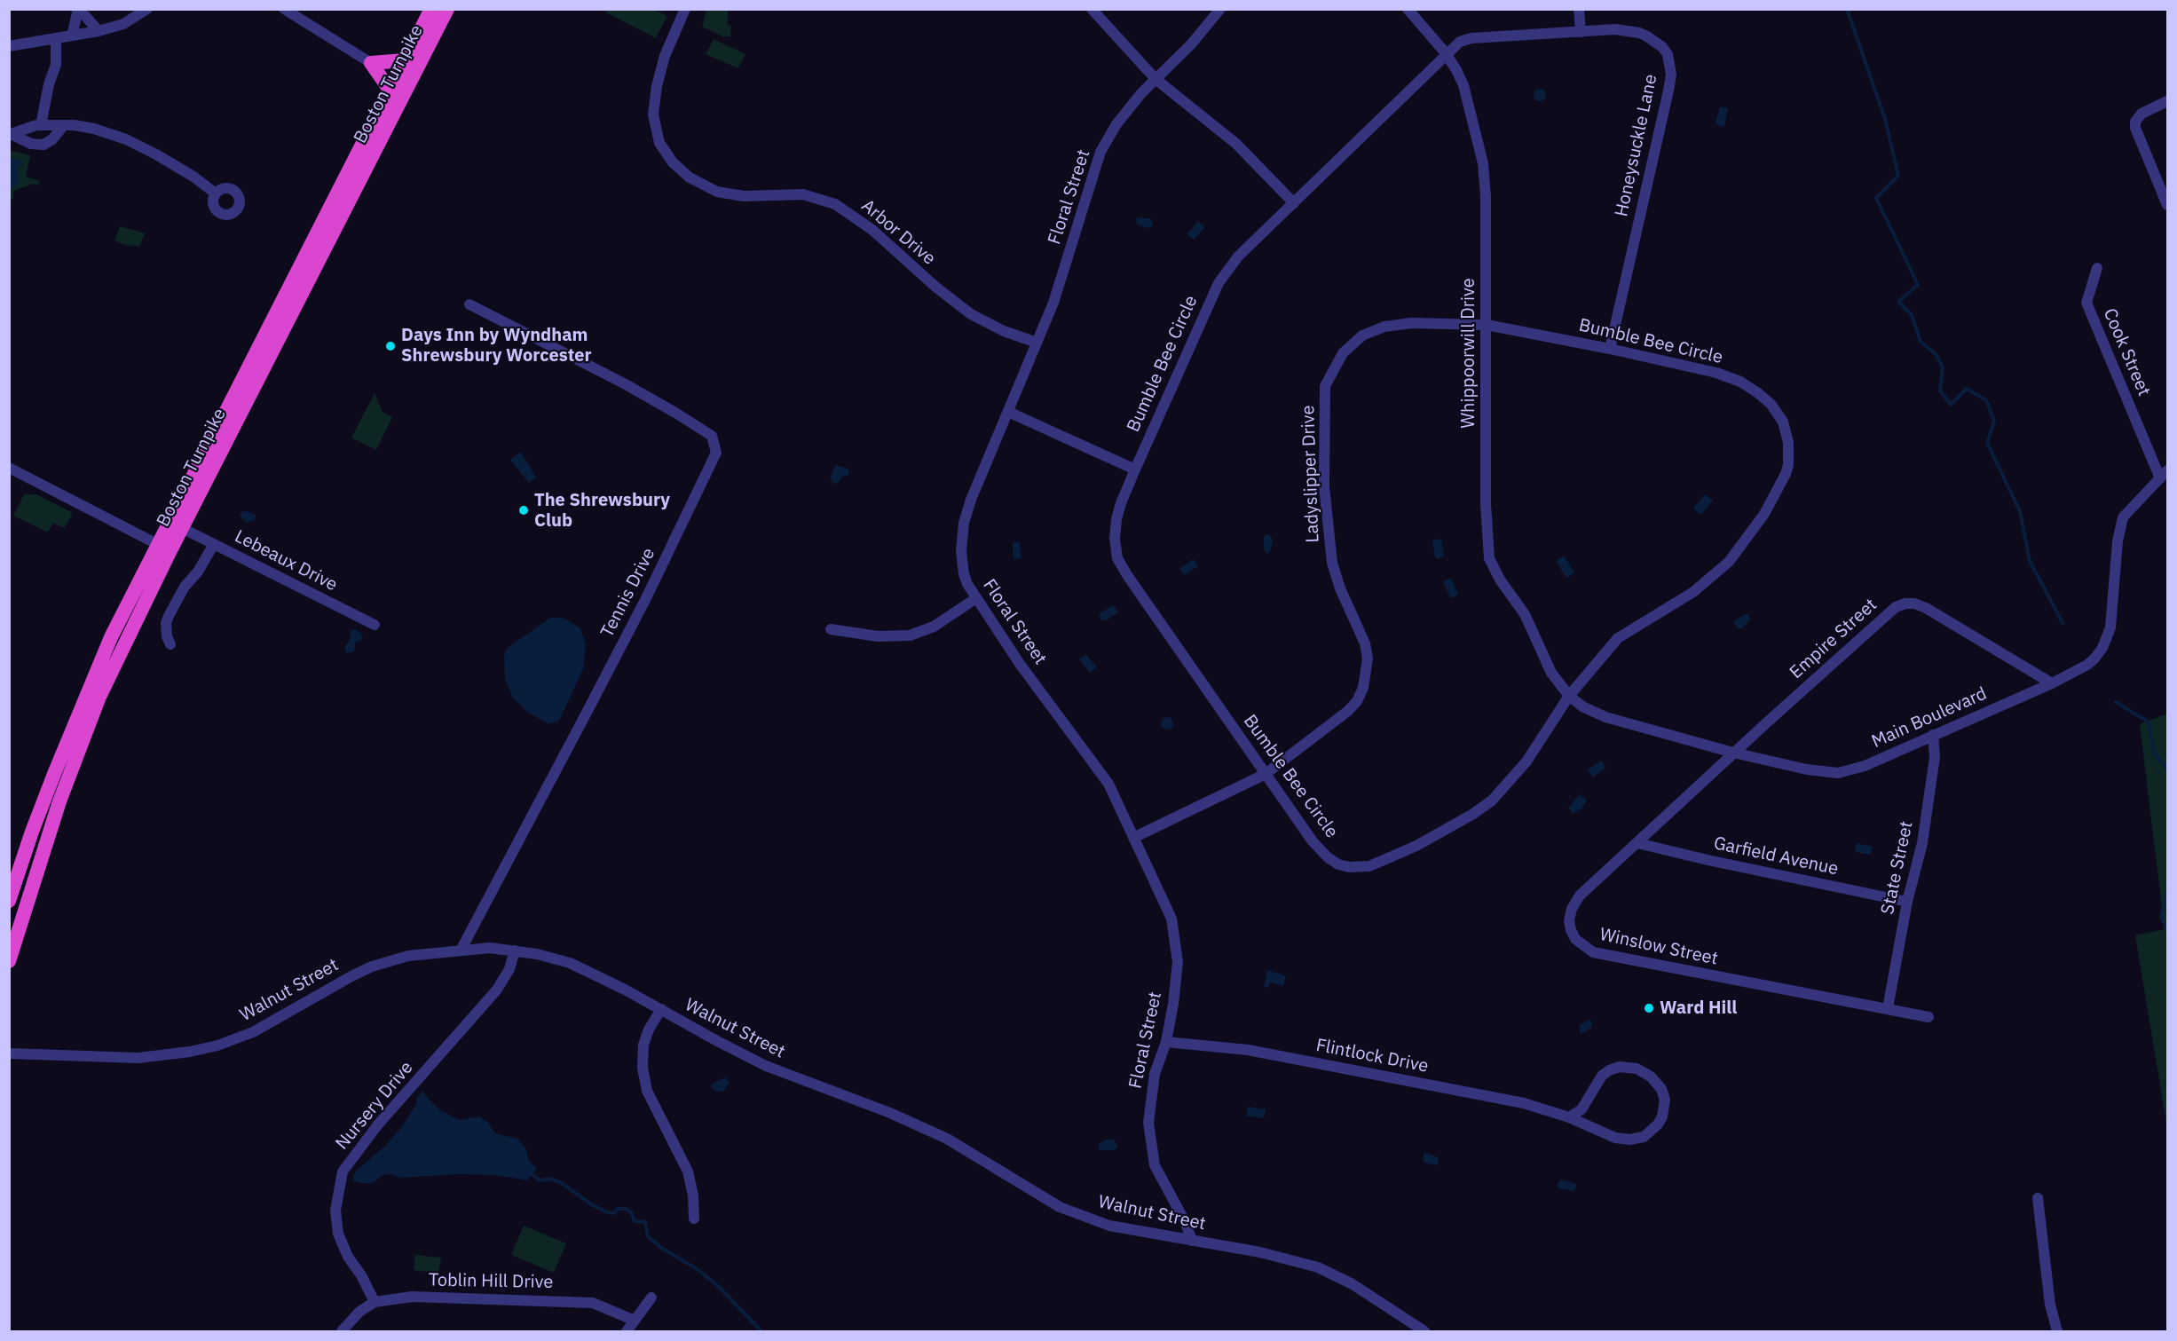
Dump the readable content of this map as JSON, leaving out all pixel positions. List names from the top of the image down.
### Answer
{
  "streets": {
    "highway": ["Boston Turnpike"],
    "street": [
      "Honeysuckle Lane",
      "Floral Street",
      "Arbor Drive",
      "Bumble Bee Circle",
      "Cook Street",
      "Whippoorwill Drive",
      "Ladyslipper Drive",
      "Lebeaux Drive",
      "Tennis Drive",
      "Empire Street",
      "Main Boulevard",
      "Garfield Avenue",
      "State Street",
      "Winslow Street",
      "Walnut Street",
      "Flintlock Drive",
      "Nursery Drive",
      "Toblin Hill Drive"
    ]
  },
  "crossings": [
    ["Boston Turnpike", "Lebeaux Drive"],
    ["Honeysuckle Lane", "Bumble Bee Circle"],
    ["Honeysuckle Lane", "Whippoorwill Drive"],
    ["Floral Street", "Arbor Drive"],
    ["Floral Street", "Ladyslipper Drive"],
    ["Floral Street", "Walnut Street"],
    ["Floral Street", "Flintlock Drive"],
    ["Bumble Bee Circle", "Whippoorwill Drive"],
    ["Bumble Bee Circle", "Ladyslipper Drive"],
    ["Bumble Bee Circle", "Main Boulevard"],
    ["Cook Street", "Main Boulevard"],
    ["Whippoorwill Drive", "Ladyslipper Drive"],
    ["Whippoorwill Drive", "Main Boulevard"],
    ["Tennis Drive", "Walnut Street"],
    ["Empire Street", "Main Boulevard"],
    ["Empire Street", "Winslow Street"],
    ["Main Boulevard", "State Street"],
    ["Main Boulevard", "Winslow Street"],
    ["Garfield Avenue", "State Street"],
    ["Garfield Avenue", "Winslow Street"],
    ["State Street", "Winslow Street"],
    ["Walnut Street", "Nursery Drive"],
    ["Nursery Drive", "Toblin Hill Drive"]
  ],
  "places": ["Days Inn by Wyndham Shrewsbury Worcester", "The Shrewsbury Club", "Ward Hill"]
}
